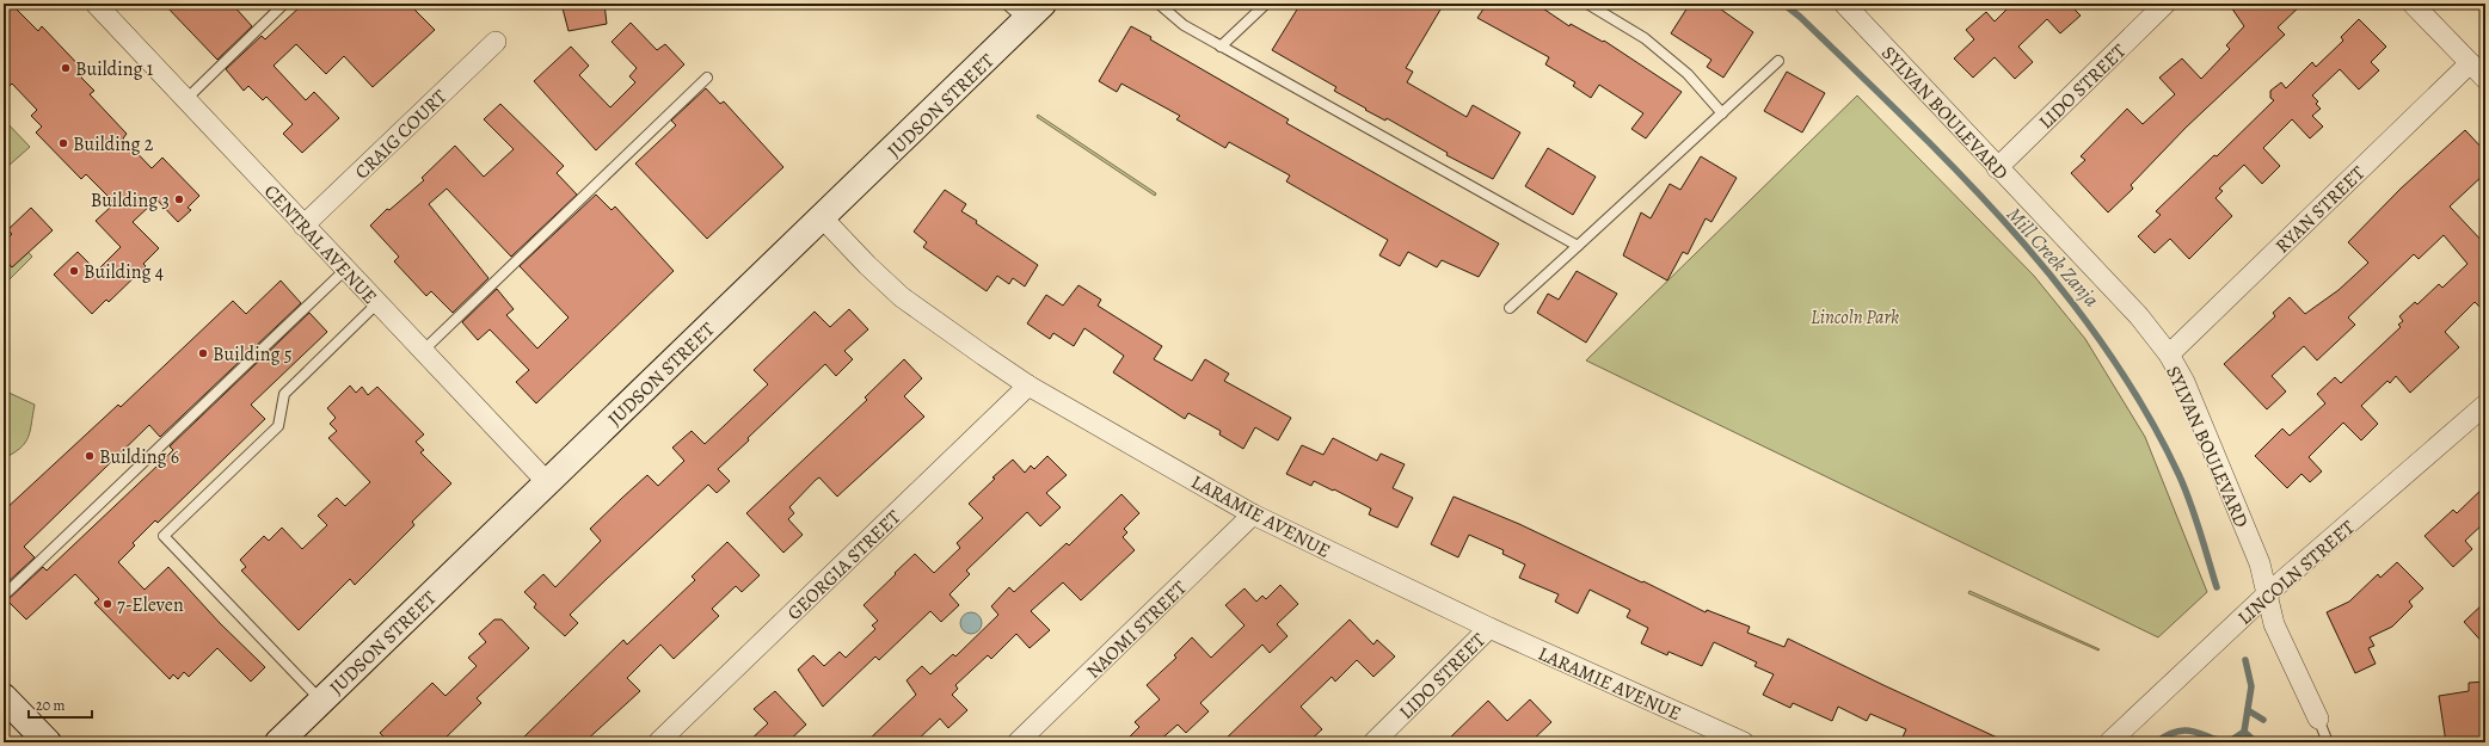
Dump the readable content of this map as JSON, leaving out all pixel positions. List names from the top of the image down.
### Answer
{
  "streets": {
    "main road": ["JUDSON STREET"],
    "street": [
      "LIDO STREET",
      "SYLVAN BOULEVARD",
      "CRAIG COURT",
      "RYAN STREET",
      "CENTRAL AVENUE",
      "LARAMIE AVENUE",
      "GEORGIA STREET",
      "LINCOLN STREET",
      "NAOMI STREET"
    ]
  },
  "crossings": [
    ["LIDO STREET", "SYLVAN BOULEVARD"],
    ["LIDO STREET", "LARAMIE AVENUE"],
    ["JUDSON STREET", "CENTRAL AVENUE"],
    ["JUDSON STREET", "LARAMIE AVENUE"],
    ["SYLVAN BOULEVARD", "RYAN STREET"],
    ["SYLVAN BOULEVARD", "LINCOLN STREET"],
    ["CRAIG COURT", "CENTRAL AVENUE"],
    ["LARAMIE AVENUE", "GEORGIA STREET"],
    ["LARAMIE AVENUE", "NAOMI STREET"]
  ],
  "water": ["Mill Creek Zanja"],
  "parks": ["Lincoln Park"],
  "places": [
    "Building 1",
    "Building 2",
    "Building 3",
    "Building 4",
    "Building 5",
    "Building 6",
    "7-Eleven"
  ],
  "scale_bar": "20 m"
}
